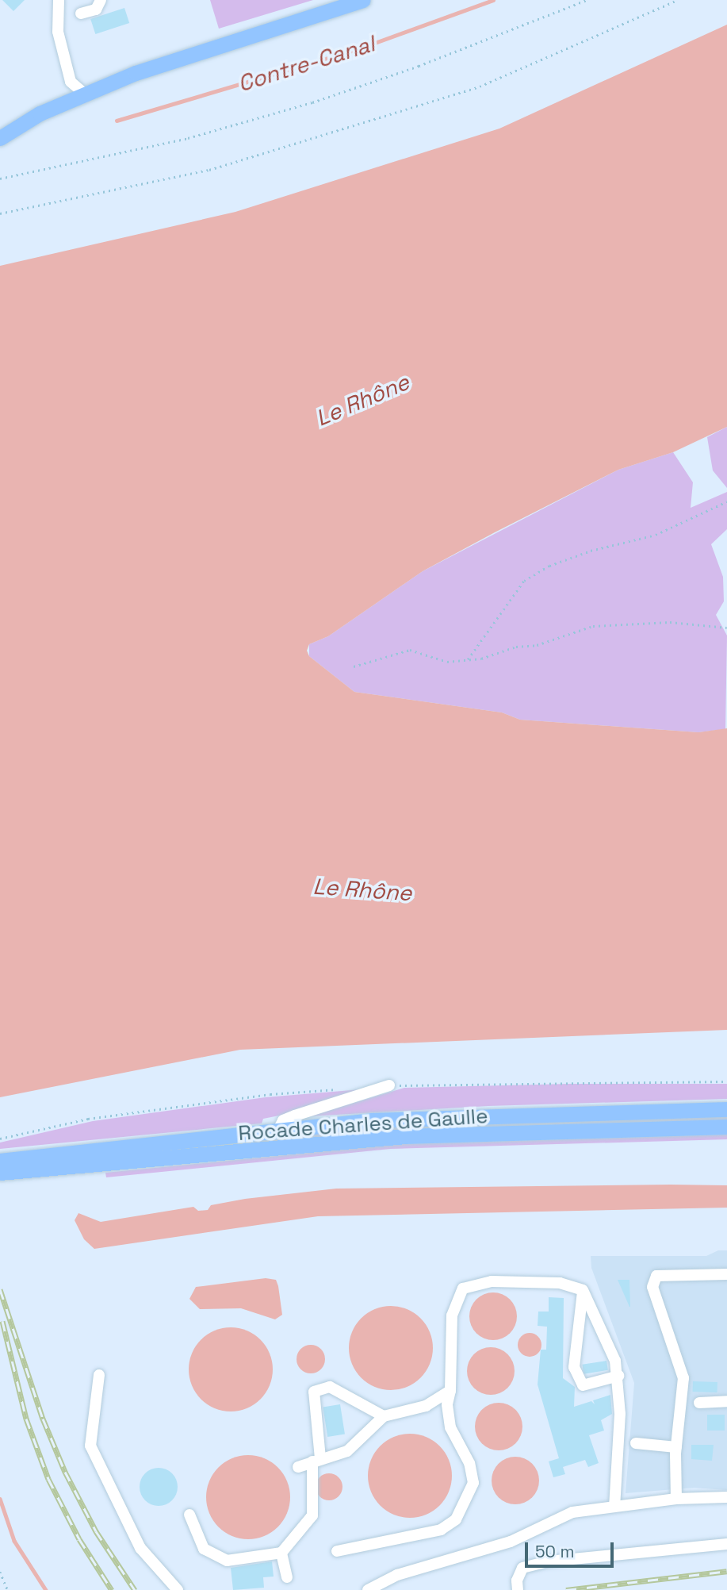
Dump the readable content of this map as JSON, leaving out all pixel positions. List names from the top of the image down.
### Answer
{
  "streets": {
    "main road": ["Rocade Charles de Gaulle"]
  },
  "water": ["Contre-Canal", "Le Rhône"],
  "scale_bar": "50 m"
}
